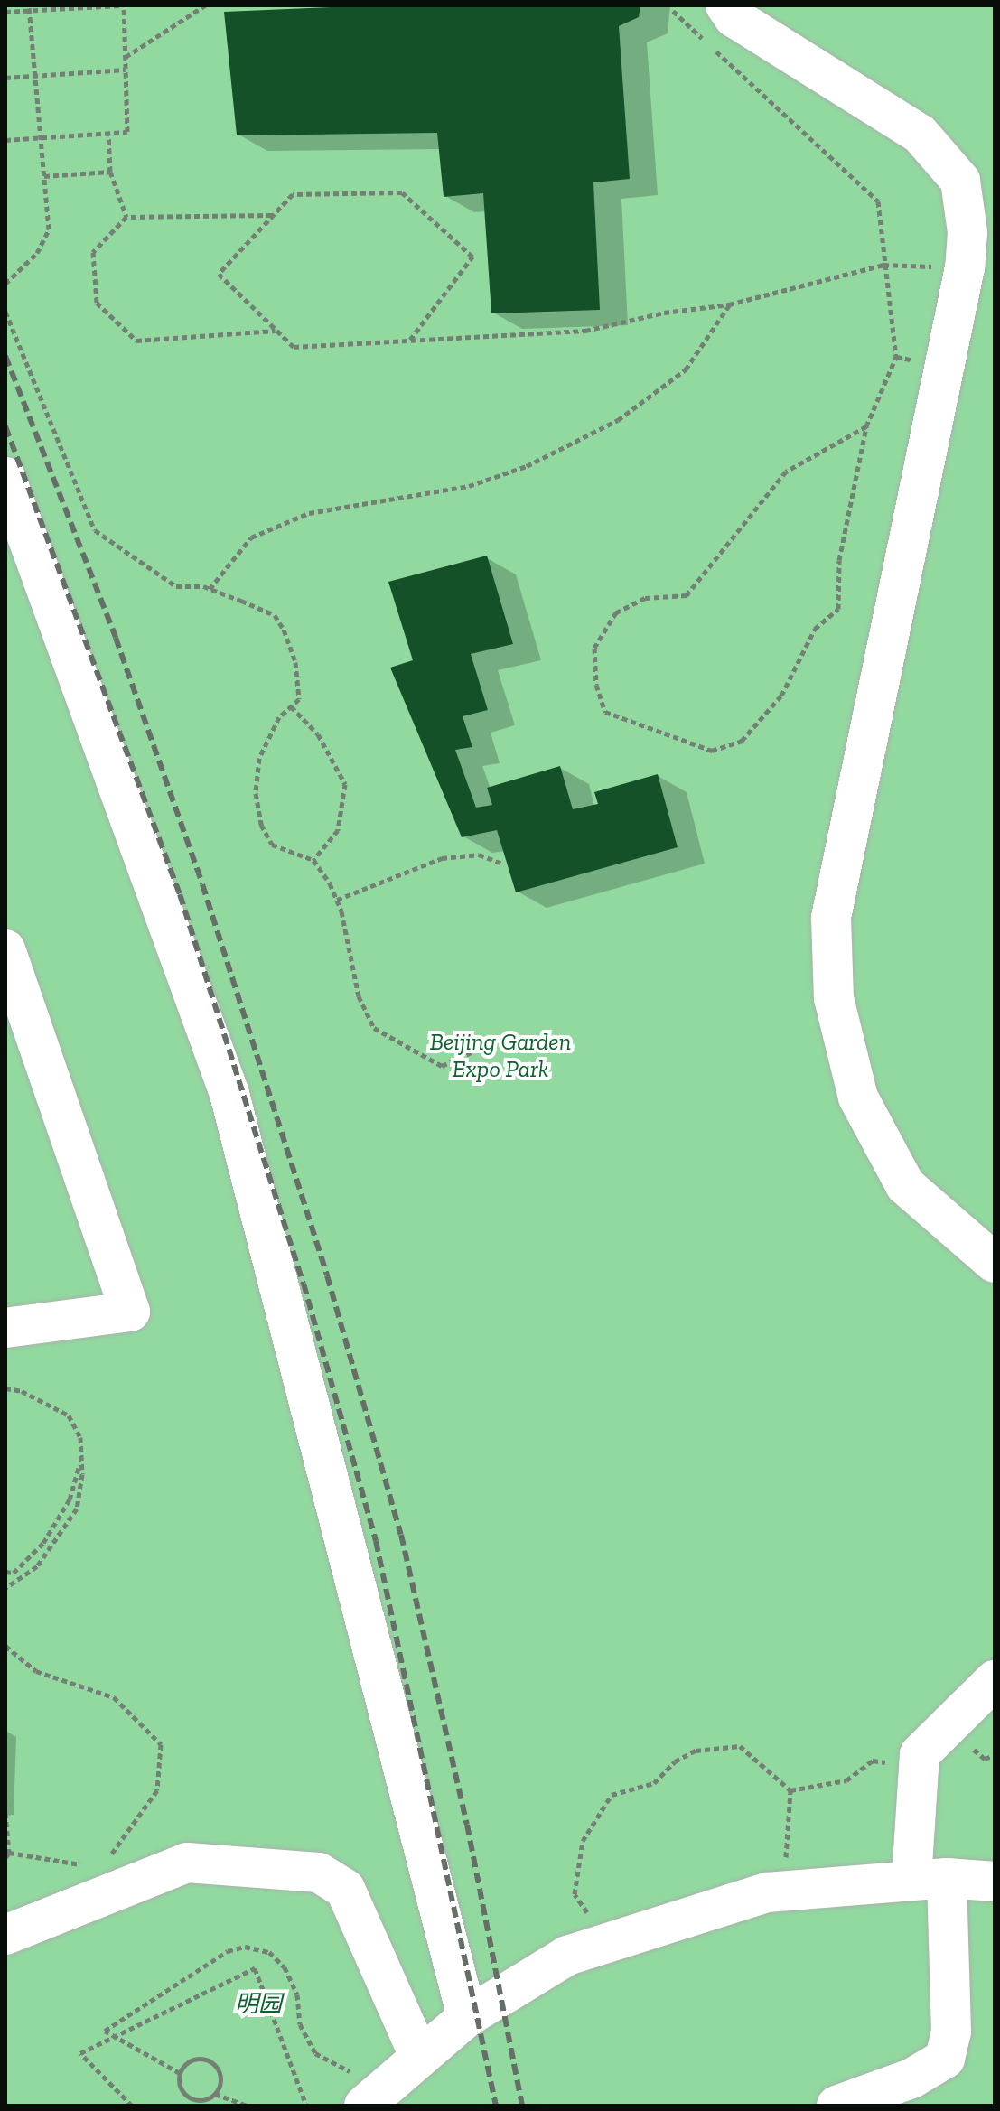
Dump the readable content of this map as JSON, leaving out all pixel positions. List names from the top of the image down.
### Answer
{
  "parks": ["Beijing Garden Expo Park", "明园"]
}
